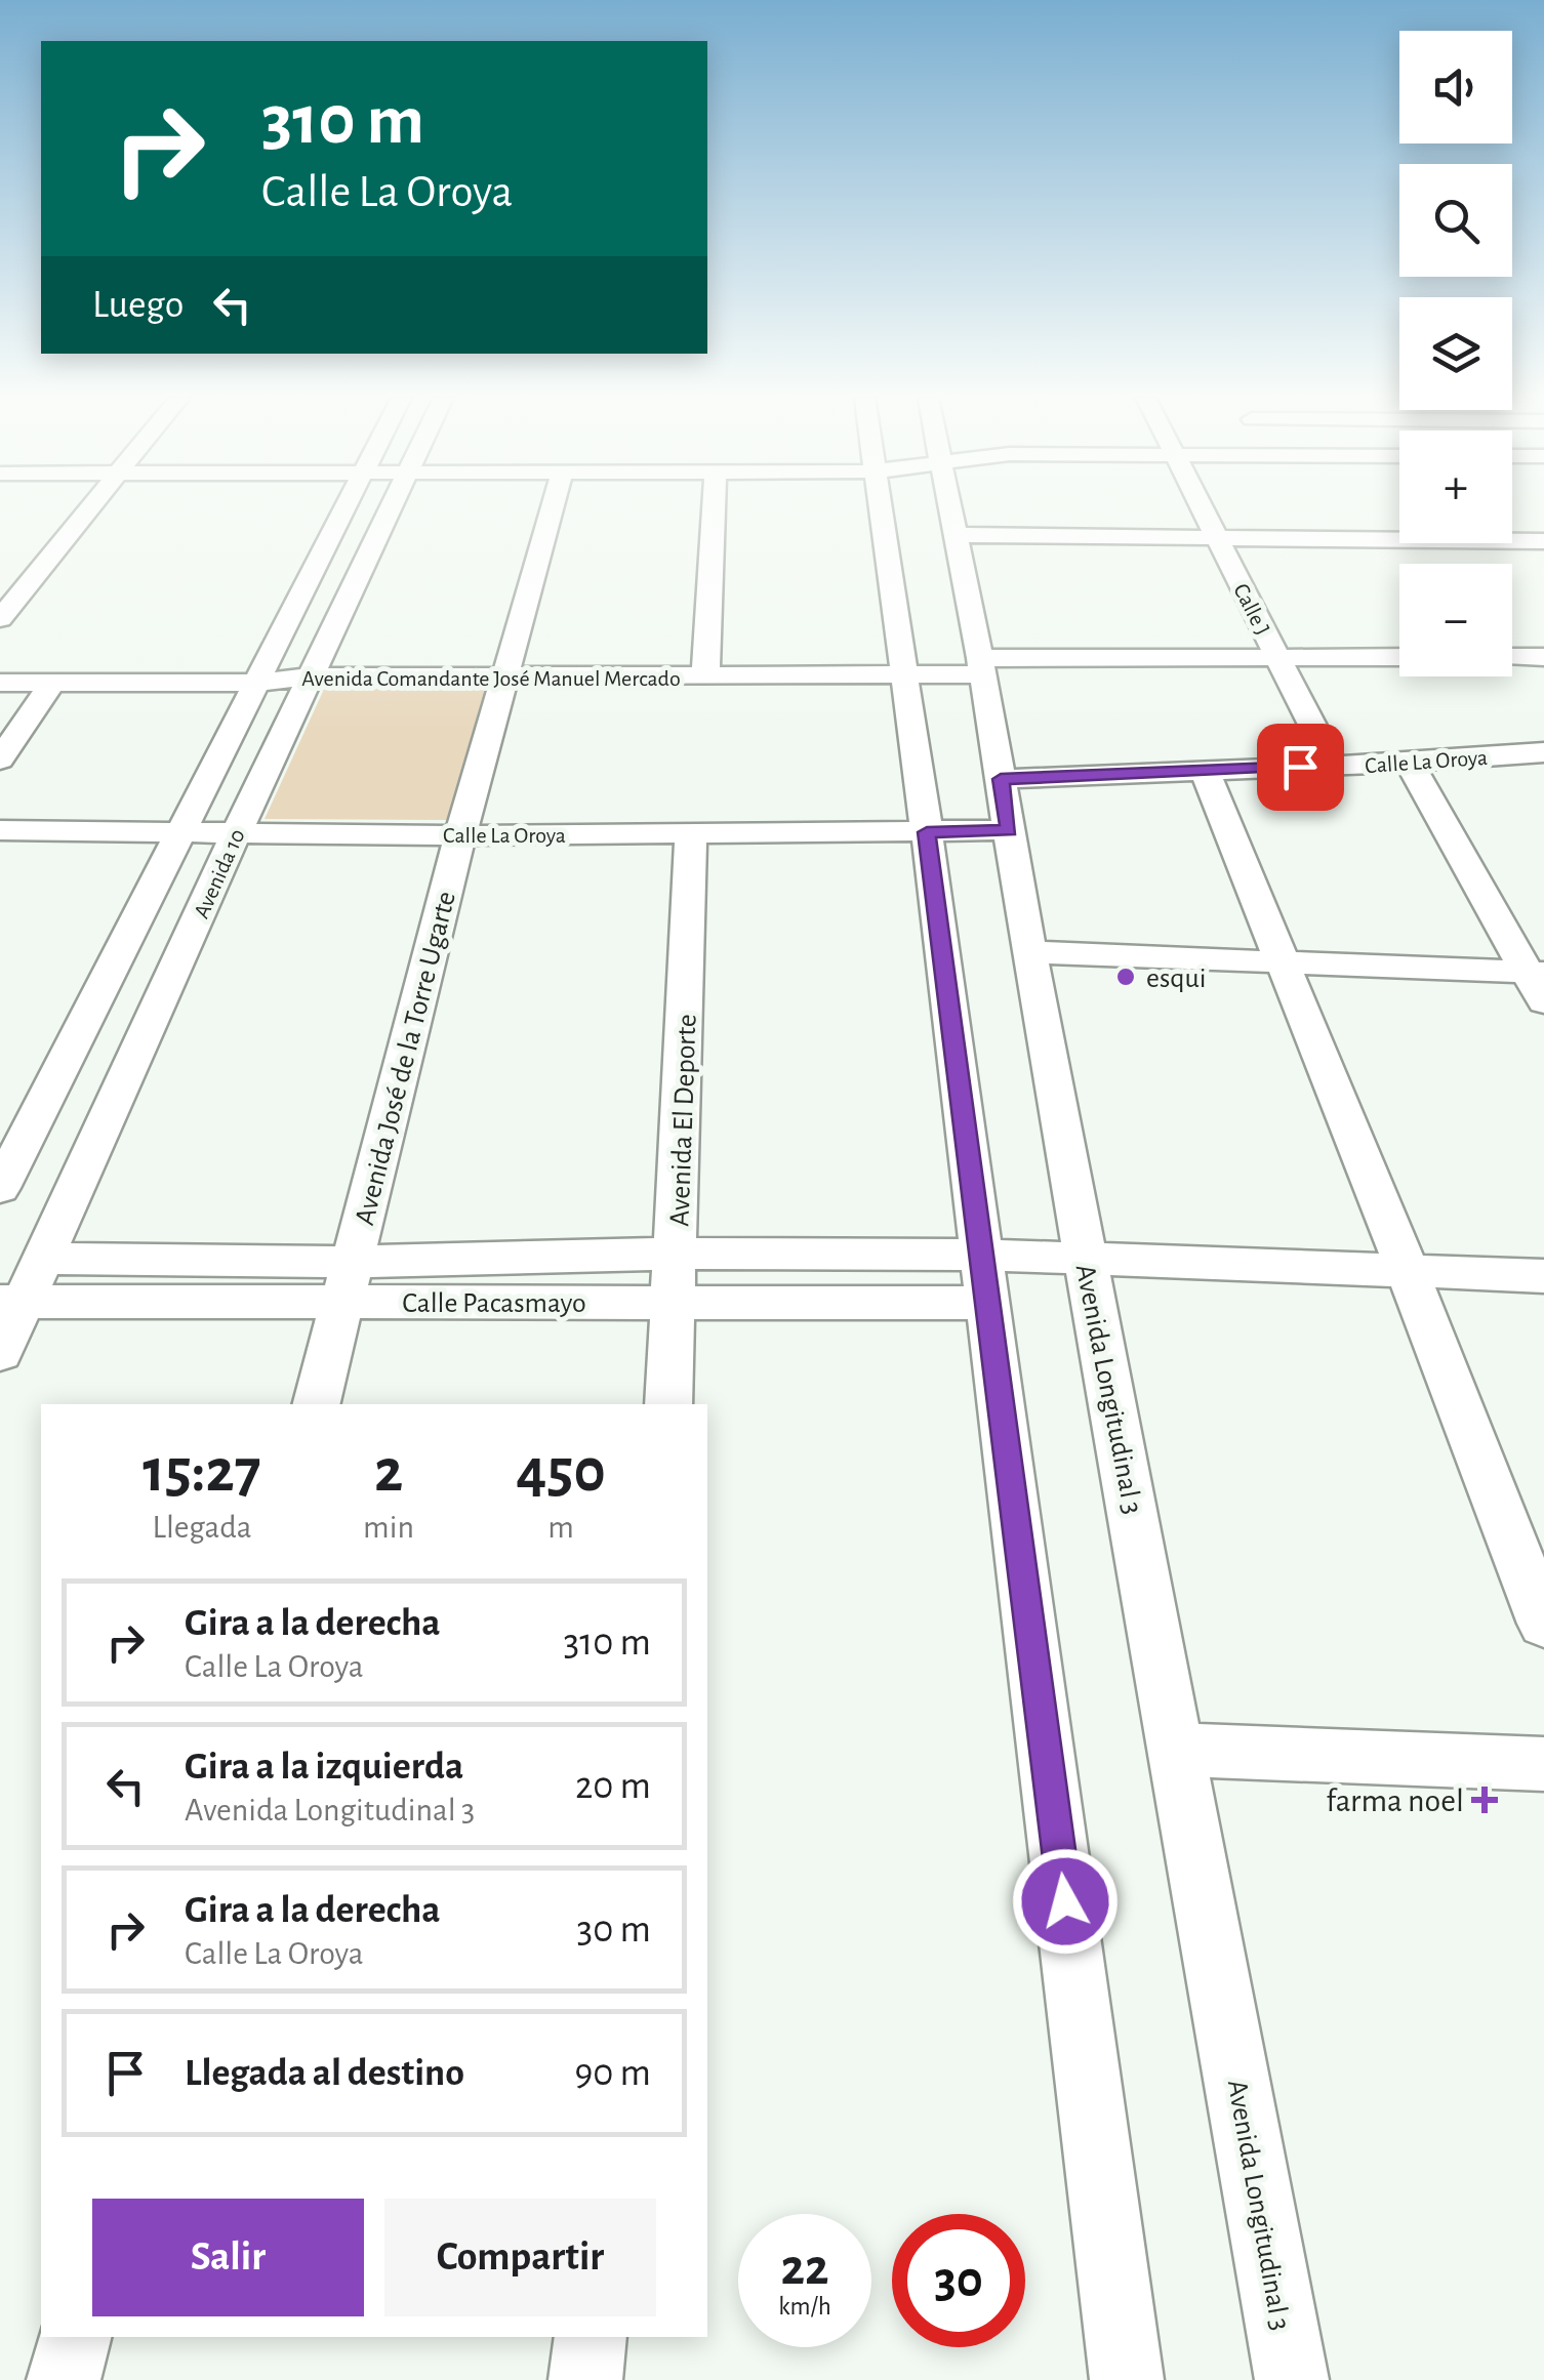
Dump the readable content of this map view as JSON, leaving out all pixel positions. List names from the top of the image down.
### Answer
{
  "streets": {
    "street": [
      "Calle J",
      "Avenida Comandante José Manuel Mercado",
      "Calle La Oroya",
      "Avenida 10",
      "Avenida José de la Torre Ugarte",
      "Avenida El Deporte",
      "Calle Pacasmayo",
      "Avenida Longitudinal 3"
    ]
  },
  "crossings": [
    ["Calle J", "Avenida Comandante José Manuel Mercado"],
    ["Calle J", "Calle La Oroya"],
    ["Avenida Comandante José Manuel Mercado", "Avenida 10"],
    ["Avenida Comandante José Manuel Mercado", "Avenida José de la Torre Ugarte"],
    ["Avenida Comandante José Manuel Mercado", "Avenida Longitudinal 3"],
    ["Calle La Oroya", "Avenida 10"],
    ["Calle La Oroya", "Avenida José de la Torre Ugarte"],
    ["Calle La Oroya", "Avenida El Deporte"],
    ["Calle La Oroya", "Avenida Longitudinal 3"],
    ["Avenida 10", "Calle Pacasmayo"],
    ["Avenida José de la Torre Ugarte", "Calle Pacasmayo"],
    ["Avenida El Deporte", "Calle Pacasmayo"]
  ],
  "places": {
    "other": ["esqui"],
    "health": ["farma noel"]
  },
  "page": {
    "map_buttons": ["+", "−"],
    "turn": ["310 m", "Calle La Oroya"],
    "then": "Luego",
    "eta": [
      "15:27",
      "Llegada",
      "2",
      "min",
      "450",
      "m"
    ],
    "list": [
      {
        "name": "Gira a la derecha",
        "note": "Calle La Oroya",
        "value": "310 m"
      },
      {
        "name": "Gira a la izquierda",
        "note": "Avenida Longitudinal 3",
        "value": "20 m"
      },
      {
        "name": "Gira a la derecha",
        "note": "Calle La Oroya",
        "value": "30 m"
      },
      {
        "name": "Llegada al destino",
        "value": "90 m"
      }
    ],
    "buttons": ["Salir", "Compartir"],
    "speed": "22 km/h",
    "limit": "30"
  }
}
